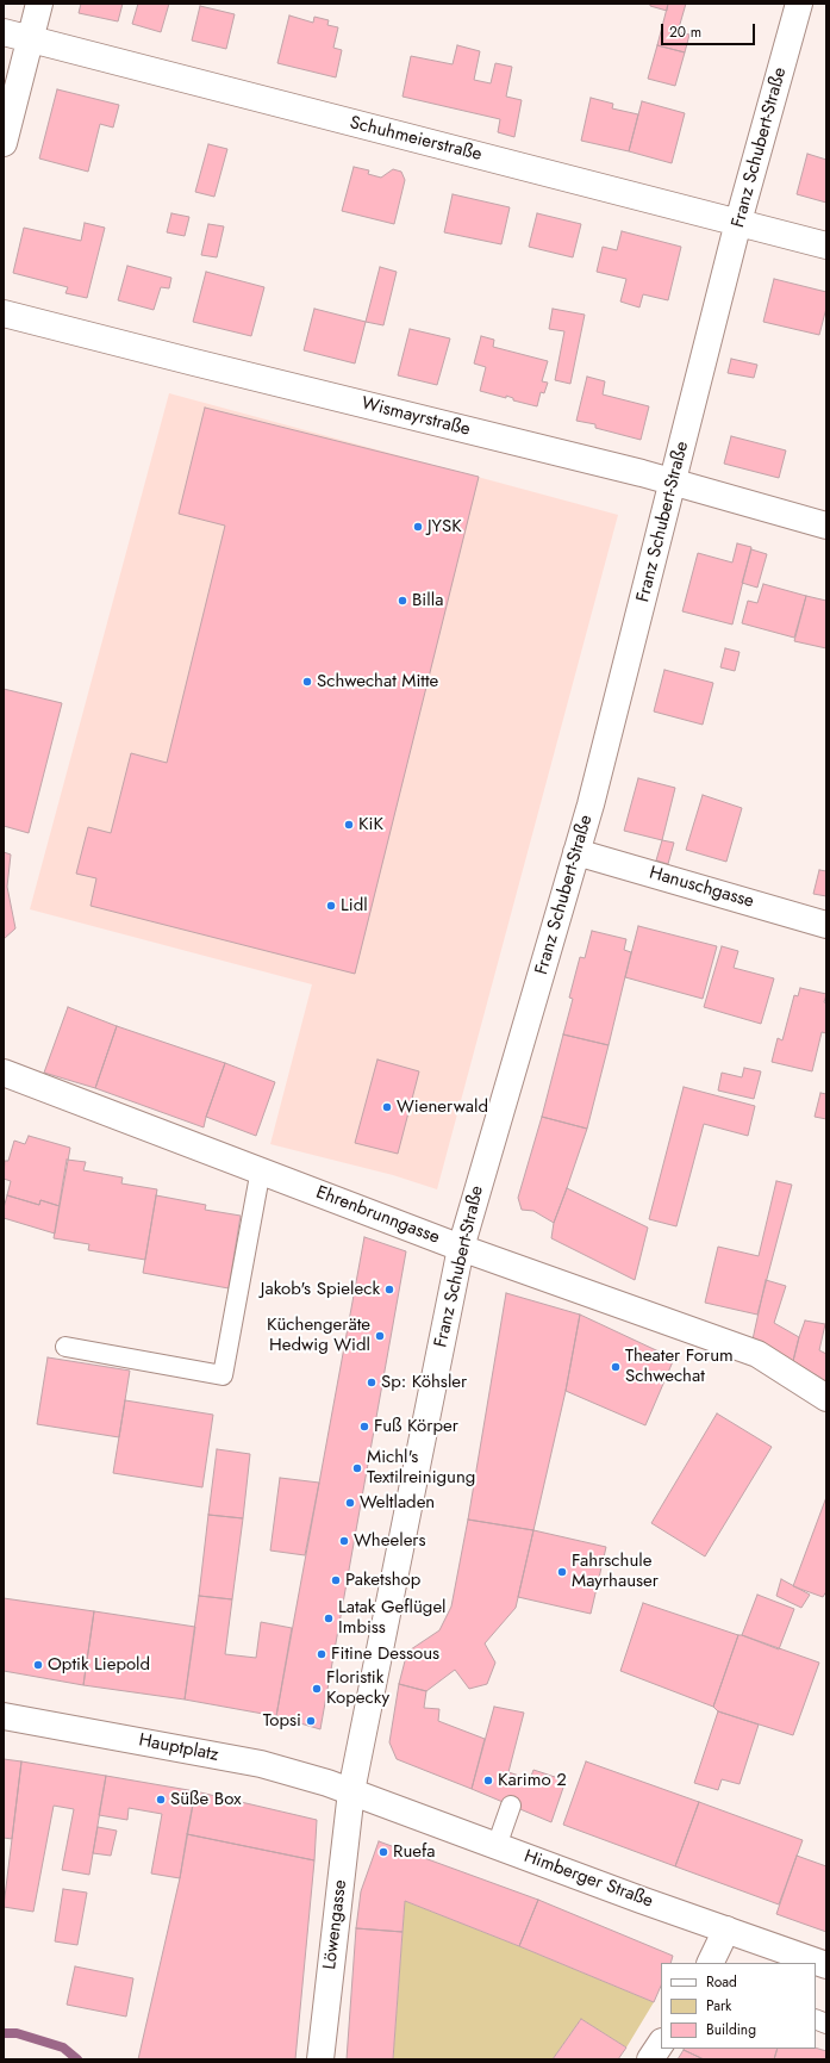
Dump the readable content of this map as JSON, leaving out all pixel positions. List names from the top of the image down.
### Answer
{
  "streets": {
    "street": [
      "Schuhmeierstraße",
      "Franz Schubert-Straße",
      "Wismayrstraße",
      "Hanuschgasse",
      "Ehrenbrunngasse",
      "Hauptplatz",
      "Himberger Straße",
      "Löwengasse"
    ]
  },
  "crossings": [
    ["Schuhmeierstraße", "Franz Schubert-Straße"],
    ["Franz Schubert-Straße", "Wismayrstraße"],
    ["Franz Schubert-Straße", "Hanuschgasse"],
    ["Franz Schubert-Straße", "Ehrenbrunngasse"],
    ["Franz Schubert-Straße", "Hauptplatz"],
    ["Franz Schubert-Straße", "Himberger Straße"],
    ["Franz Schubert-Straße", "Löwengasse"],
    ["Hauptplatz", "Himberger Straße"],
    ["Hauptplatz", "Löwengasse"],
    ["Himberger Straße", "Löwengasse"]
  ],
  "places": [
    "JYSK",
    "Billa",
    "Schwechat Mitte",
    "KiK",
    "Lidl",
    "Wienerwald",
    "Jakob's Spieleck",
    "Küchengeräte Hedwig Widl",
    "Theater Forum Schwechat",
    "Sp: Köhsler",
    "Fuß Körper",
    "Michl's Textilreinigung",
    "Weltladen",
    "Wheelers",
    "Fahrschule Mayrhauser",
    "Paketshop",
    "Latak Geflügel Imbiss",
    "Fitine Dessous",
    "Optik Liepold",
    "Floristik Kopecky",
    "Topsi",
    "Karimo 2",
    "Süße Box",
    "Ruefa"
  ],
  "legend": ["Road", "Park", "Building"],
  "scale_bar": "20 m"
}
